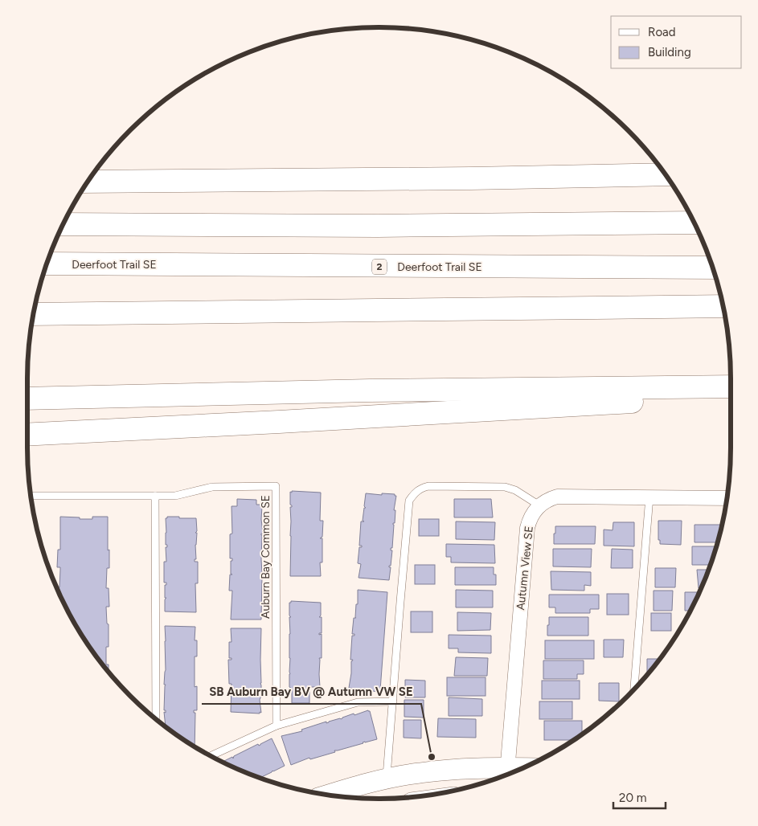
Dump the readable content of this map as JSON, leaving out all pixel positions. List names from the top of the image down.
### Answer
{
  "streets": {
    "highway": ["Deerfoot Trail SE", "2"],
    "street": ["Autumn View SE"],
    "lane": ["Auburn Bay Common SE"]
  },
  "places": ["SB Auburn Bay BV @ Autumn VW SE"],
  "legend": ["Road", "Building"],
  "scale_bar": "20 m"
}
